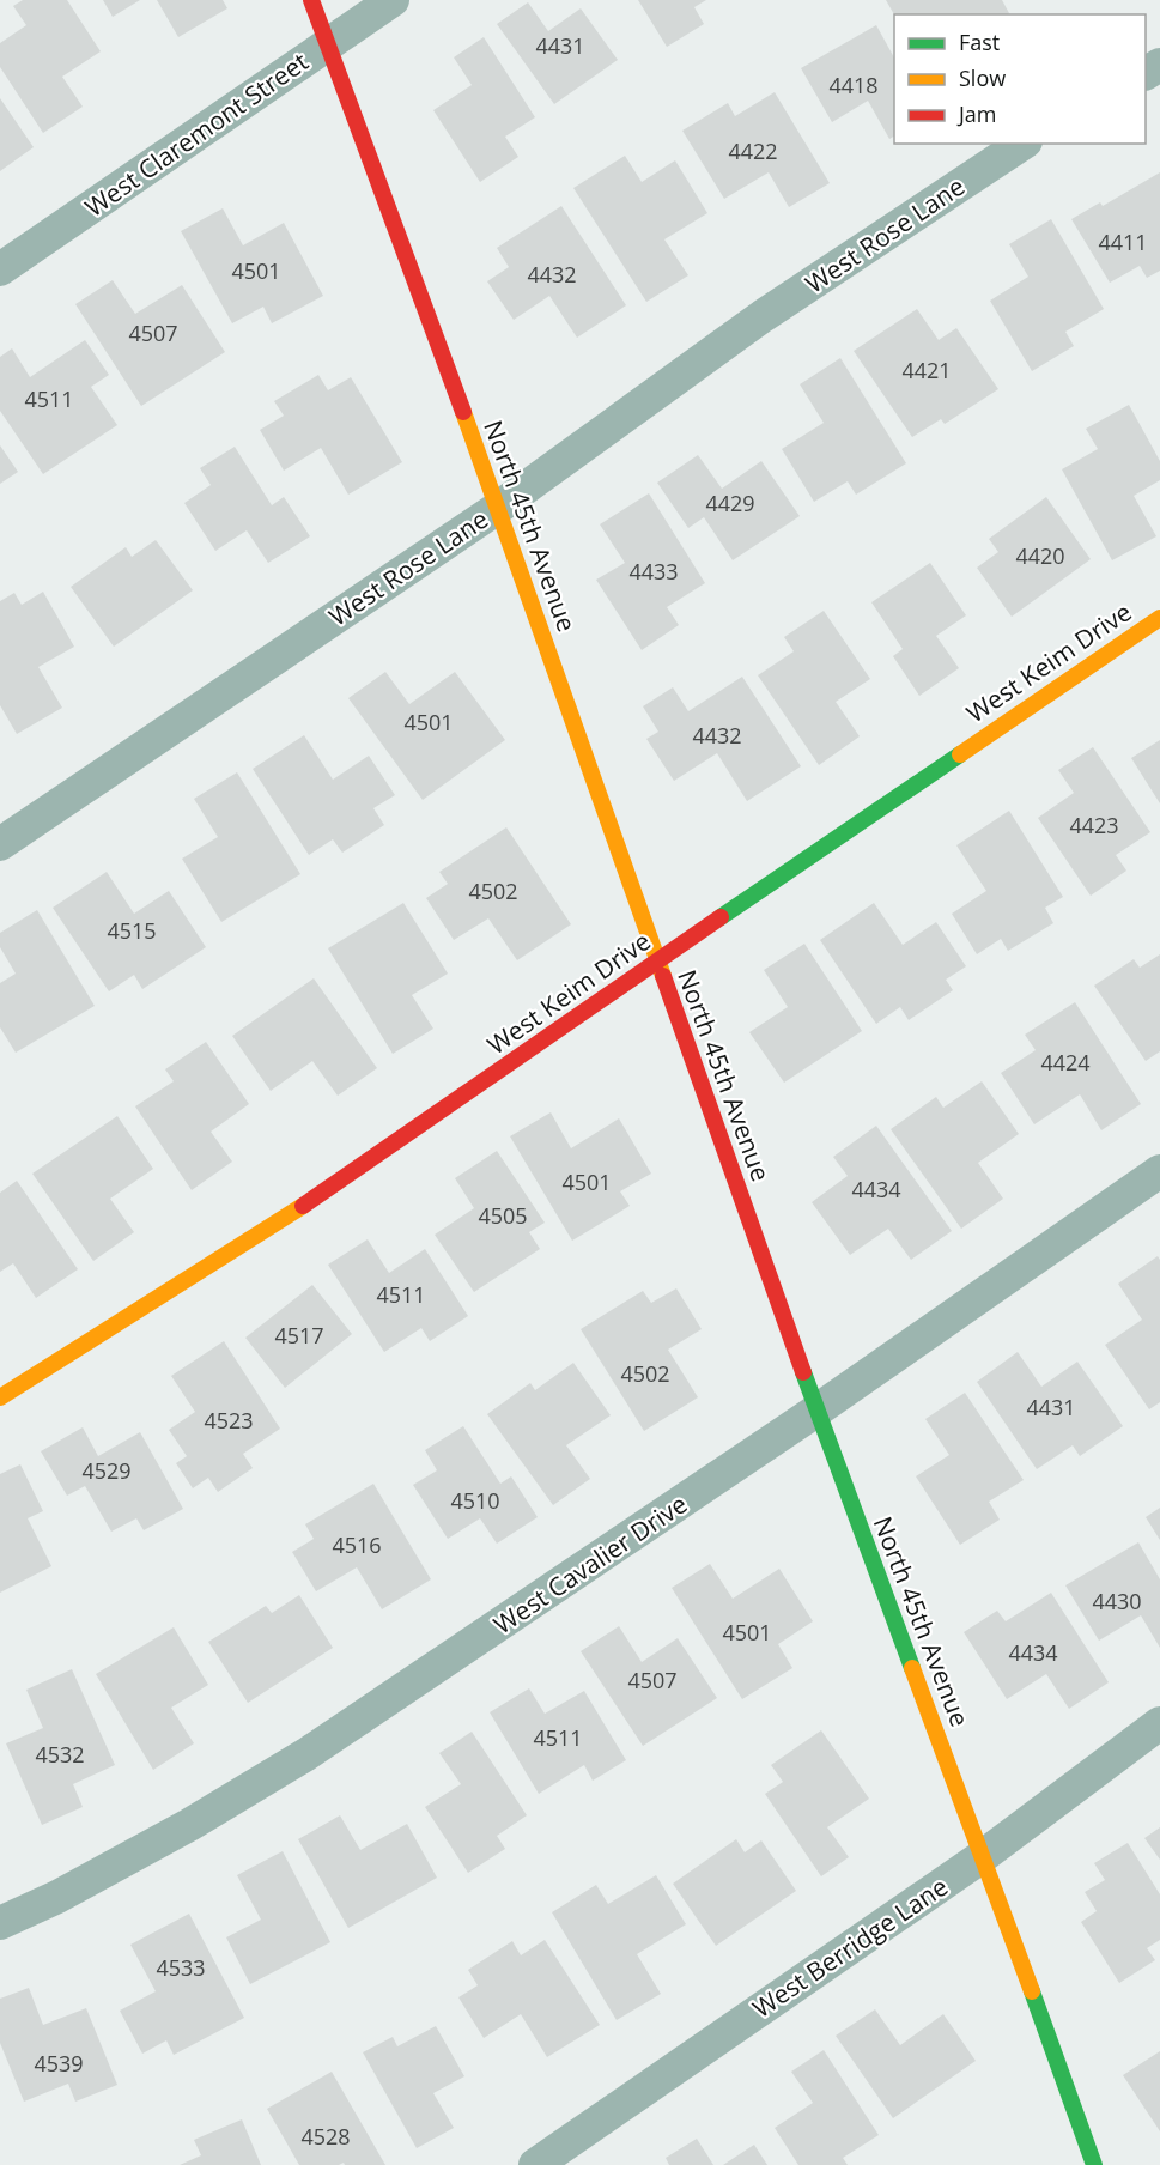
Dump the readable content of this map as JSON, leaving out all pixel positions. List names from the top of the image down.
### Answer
{
  "streets": {
    "street": [
      "West Claremont Street",
      "West Rose Lane",
      "North 45th Avenue",
      "West Keim Drive",
      "West Cavalier Drive",
      "West Berridge Lane"
    ]
  },
  "crossings": [
    ["West Claremont Street", "North 45th Avenue"],
    ["West Rose Lane", "North 45th Avenue"],
    ["North 45th Avenue", "West Keim Drive"],
    ["North 45th Avenue", "West Cavalier Drive"],
    ["North 45th Avenue", "West Berridge Lane"]
  ],
  "house_numbers": [
    "4431",
    "4418",
    "4422",
    "4411",
    "4501",
    "4432",
    "4507",
    "4421",
    "4511",
    "4429",
    "4420",
    "4433",
    "4501",
    "4432",
    "4423",
    "4502",
    "4515",
    "4424",
    "4501",
    "4434",
    "4505",
    "4511",
    "4517",
    "4502",
    "4431",
    "4523",
    "4529",
    "4510",
    "4516",
    "4430",
    "4501",
    "4434",
    "4507",
    "4511",
    "4532",
    "4533",
    "4539",
    "4528"
  ],
  "legend": ["Fast", "Slow", "Jam"]
}
